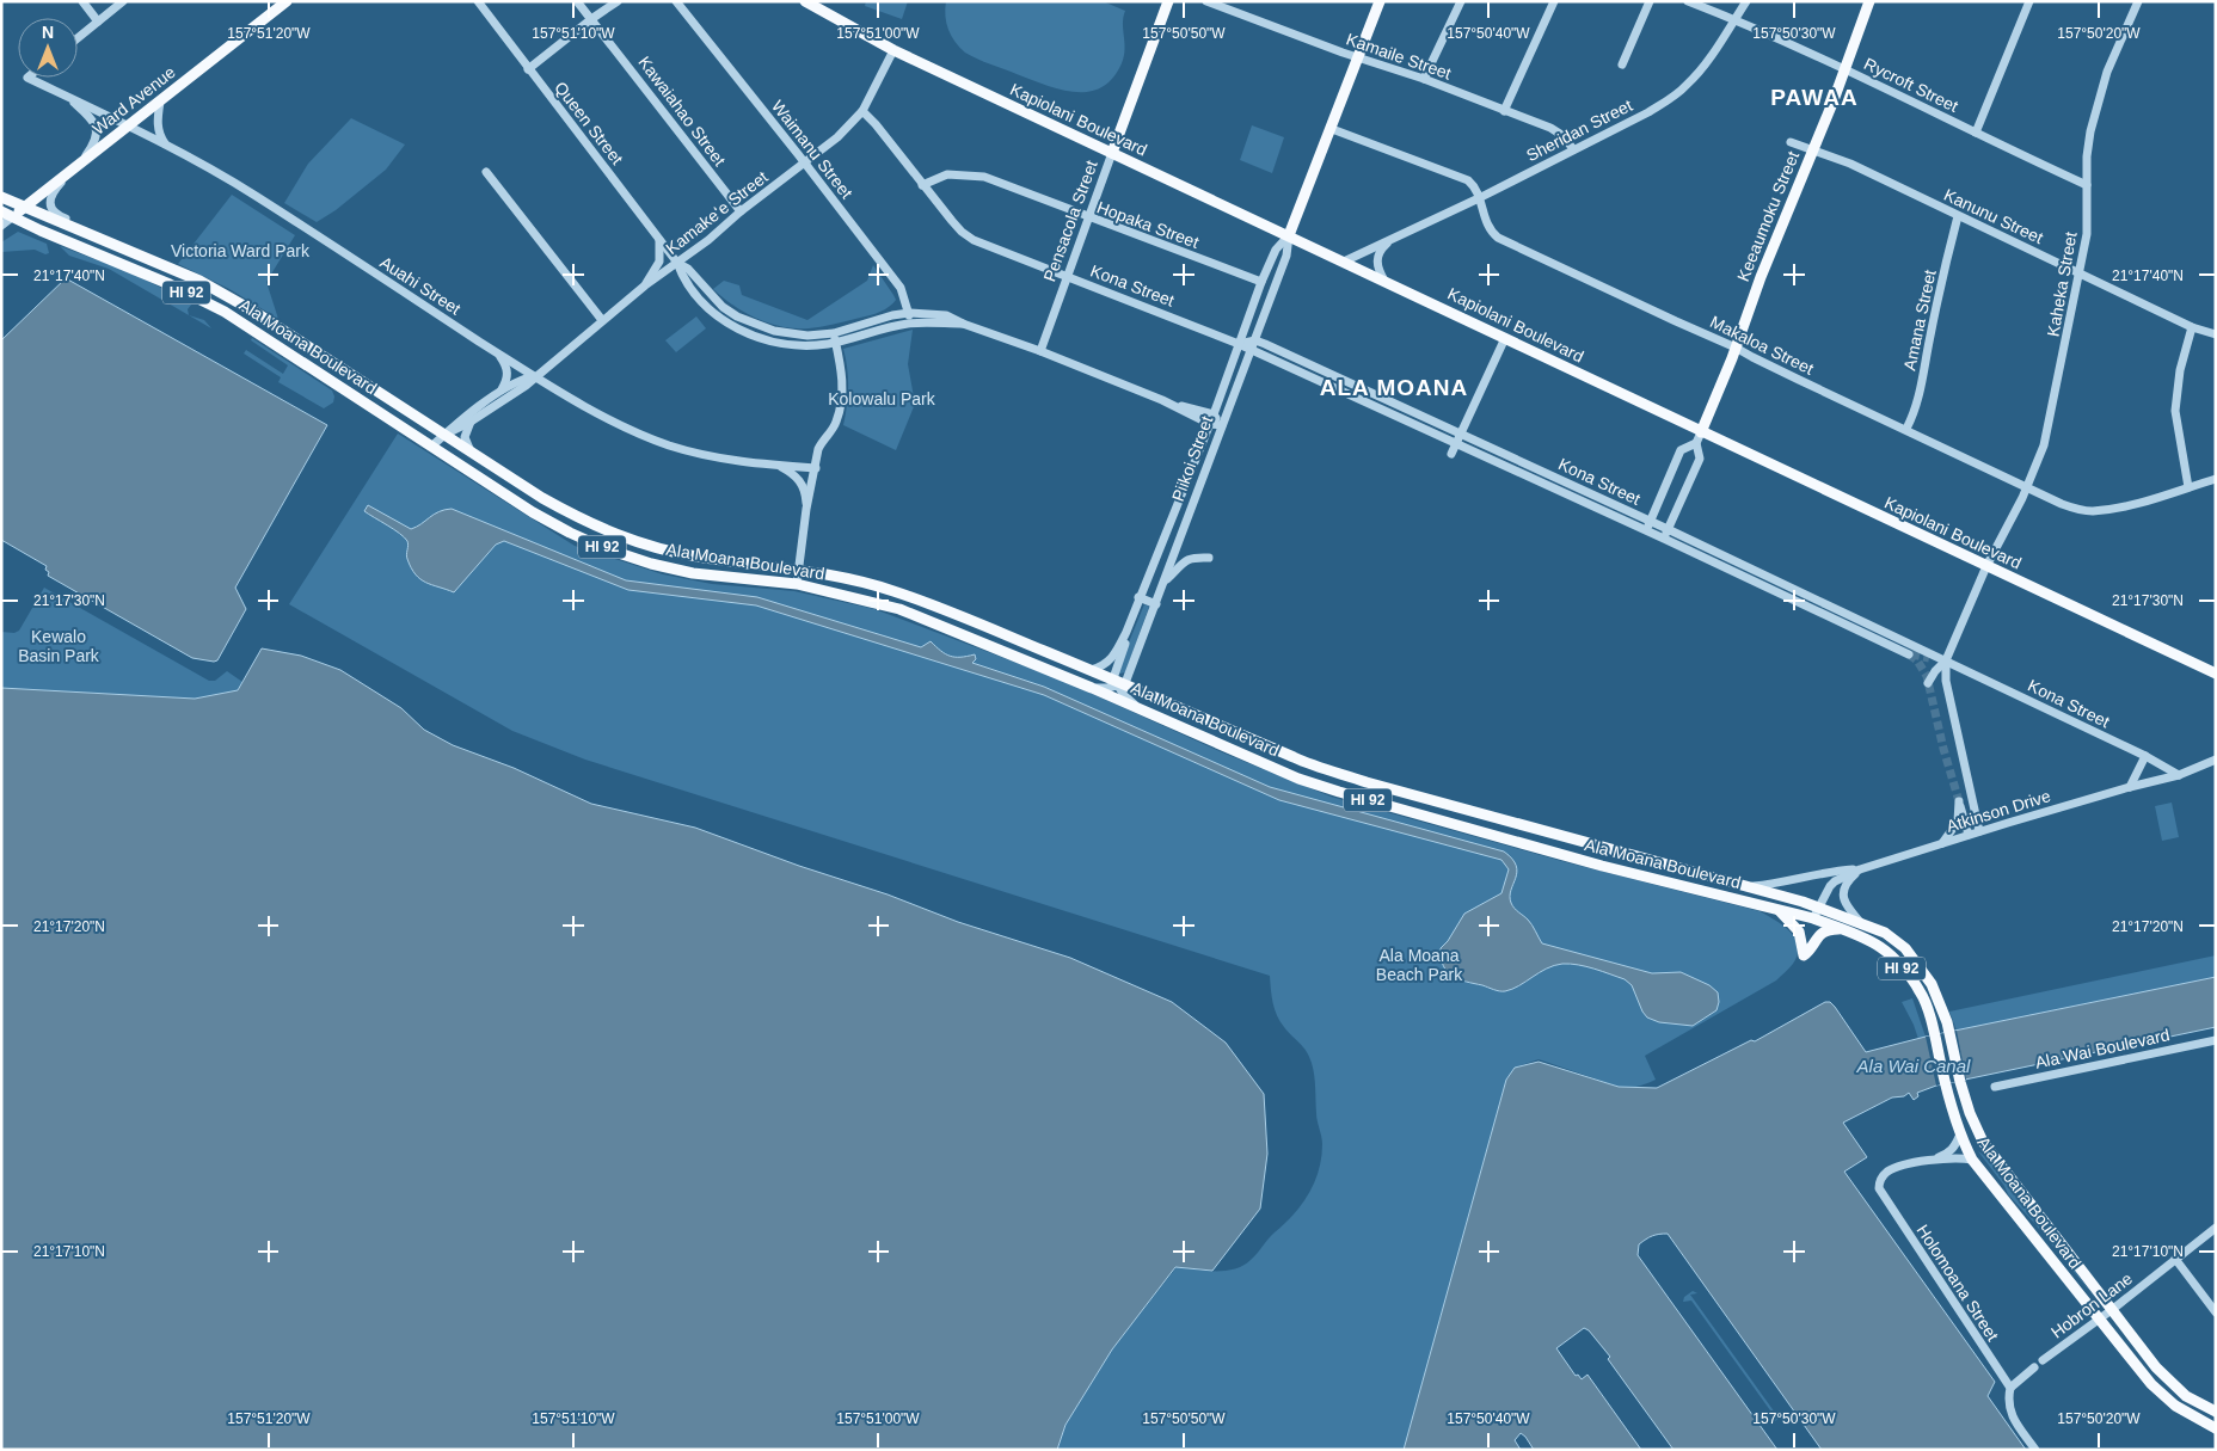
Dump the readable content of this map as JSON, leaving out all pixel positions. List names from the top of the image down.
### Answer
{
  "streets": {
    "main road": [
      "Ward Avenue",
      "Kapiolani Boulevard",
      "Keeaumoku Street",
      "Pensacola Street",
      "HI 92",
      "Ala Moana Boulevard",
      "Piikoi Street"
    ],
    "street": [
      "Kamaile Street",
      "Rycroft Street",
      "Kawaiahao Street",
      "Queen Street",
      "Sheridan Street",
      "Waimanu Street",
      "Kamakeʻe Street",
      "Kanunu Street",
      "Hopaka Street",
      "Kaheka Street",
      "Auahi Street",
      "Kona Street",
      "Amana Street",
      "Makaloa Street",
      "Atkinson Drive",
      "Ala Wai Boulevard",
      "Holomoana Street",
      "Hobron Lane"
    ]
  },
  "crossings": [
    ["Kamaile Street", "Sheridan Street"],
    ["Kamaile Street", "Piikoi Street"],
    ["Rycroft Street", "Sheridan Street"],
    ["Rycroft Street", "Keeaumoku Street"],
    ["Rycroft Street", "Kaheka Street"],
    ["Ward Avenue", "Auahi Street"],
    ["Ward Avenue", "Ala Moana Boulevard"],
    ["Kawaiahao Street", "Kamakeʻe Street"],
    ["Kapiolani Boulevard", "Sheridan Street"],
    ["Kapiolani Boulevard", "Kamakeʻe Street"],
    ["Kapiolani Boulevard", "Keeaumoku Street"],
    ["Kapiolani Boulevard", "Pensacola Street"],
    ["Kapiolani Boulevard", "Kaheka Street"],
    ["Kapiolani Boulevard", "Piikoi Street"],
    ["Queen Street", "Waimanu Street"],
    ["Queen Street", "Kamakeʻe Street"],
    ["Sheridan Street", "Makaloa Street"],
    ["Waimanu Street", "Kamakeʻe Street"],
    ["Kamakeʻe Street", "Auahi Street"],
    ["Kamakeʻe Street", "Kona Street"],
    ["Kamakeʻe Street", "Ala Moana Boulevard"],
    ["Keeaumoku Street", "Kanunu Street"],
    ["Keeaumoku Street", "Kona Street"],
    ["Keeaumoku Street", "Makaloa Street"],
    ["Kanunu Street", "Kaheka Street"],
    ["Kanunu Street", "Amana Street"],
    ["Pensacola Street", "Hopaka Street"],
    ["Pensacola Street", "Kona Street"],
    ["Hopaka Street", "Kona Street"],
    ["Hopaka Street", "Piikoi Street"],
    ["Kaheka Street", "Kona Street"],
    ["Kaheka Street", "Makaloa Street"],
    ["Kona Street", "Piikoi Street"],
    ["Kona Street", "Atkinson Drive"],
    ["Amana Street", "Makaloa Street"],
    ["Makaloa Street", "Piikoi Street"],
    ["Ala Moana Boulevard", "Piikoi Street"],
    ["Ala Moana Boulevard", "Atkinson Drive"],
    ["Ala Moana Boulevard", "Holomoana Street"],
    ["Ala Moana Boulevard", "Hobron Lane"]
  ],
  "districts": ["PAWAA", "ALA MOANA"],
  "water": ["Ala Wai Canal"],
  "parks": [
    "Victoria Ward Park",
    "Kolowalu Park",
    "Kewalo Basin Park",
    "Ala Moana Beach Park"
  ],
  "north": "top",
  "coordinates": [
    "157°51'20\"W",
    "157°51'10\"W",
    "157°51'00\"W",
    "157°50'50\"W",
    "157°50'40\"W",
    "157°50'30\"W",
    "157°50'20\"W",
    "21°17'40\"N",
    "21°17'30\"N",
    "21°17'20\"N",
    "21°17'10\"N"
  ]
}
